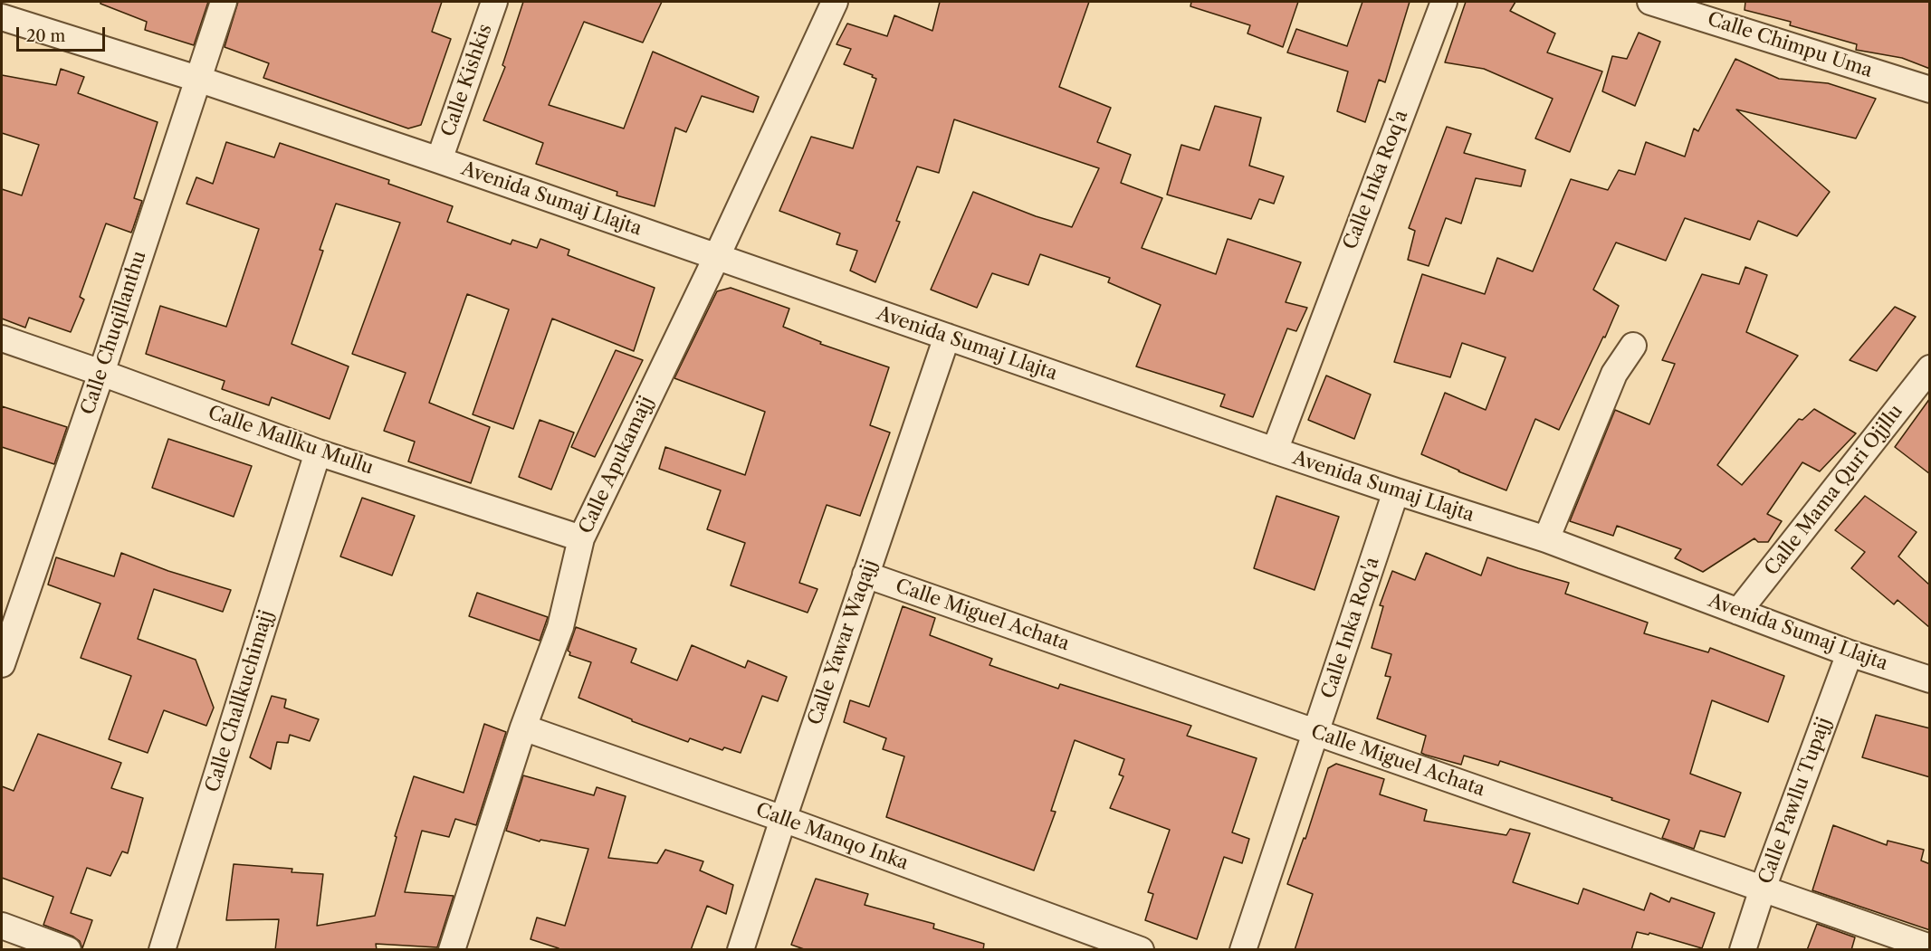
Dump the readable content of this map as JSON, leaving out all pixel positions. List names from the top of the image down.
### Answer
{
  "streets": {
    "street": [
      "Calle Chimpu Uma",
      "Calle Kishkis",
      "Calle Inka Roq'a",
      "Avenida Sumaj Llajta",
      "Calle Chuqillanthu",
      "Calle Mallku Mullu",
      "Calle Apukamajj",
      "Calle Mama Quri Ojjllu",
      "Calle Miguel Achata",
      "Calle Yawar Waqajj",
      "Calle Challkuchimajj",
      "Calle Pawllu Tupajj",
      "Calle Manqo Inka"
    ]
  },
  "crossings": [
    ["Calle Kishkis", "Avenida Sumaj Llajta"],
    ["Calle Inka Roq'a", "Avenida Sumaj Llajta"],
    ["Calle Inka Roq'a", "Calle Miguel Achata"],
    ["Avenida Sumaj Llajta", "Calle Chuqillanthu"],
    ["Avenida Sumaj Llajta", "Calle Apukamajj"],
    ["Avenida Sumaj Llajta", "Calle Mama Quri Ojjllu"],
    ["Avenida Sumaj Llajta", "Calle Yawar Waqajj"],
    ["Avenida Sumaj Llajta", "Calle Pawllu Tupajj"],
    ["Calle Chuqillanthu", "Calle Mallku Mullu"],
    ["Calle Mallku Mullu", "Calle Apukamajj"],
    ["Calle Mallku Mullu", "Calle Challkuchimajj"],
    ["Calle Apukamajj", "Calle Manqo Inka"],
    ["Calle Miguel Achata", "Calle Yawar Waqajj"],
    ["Calle Miguel Achata", "Calle Pawllu Tupajj"],
    ["Calle Yawar Waqajj", "Calle Manqo Inka"]
  ],
  "scale_bar": "20 m"
}
